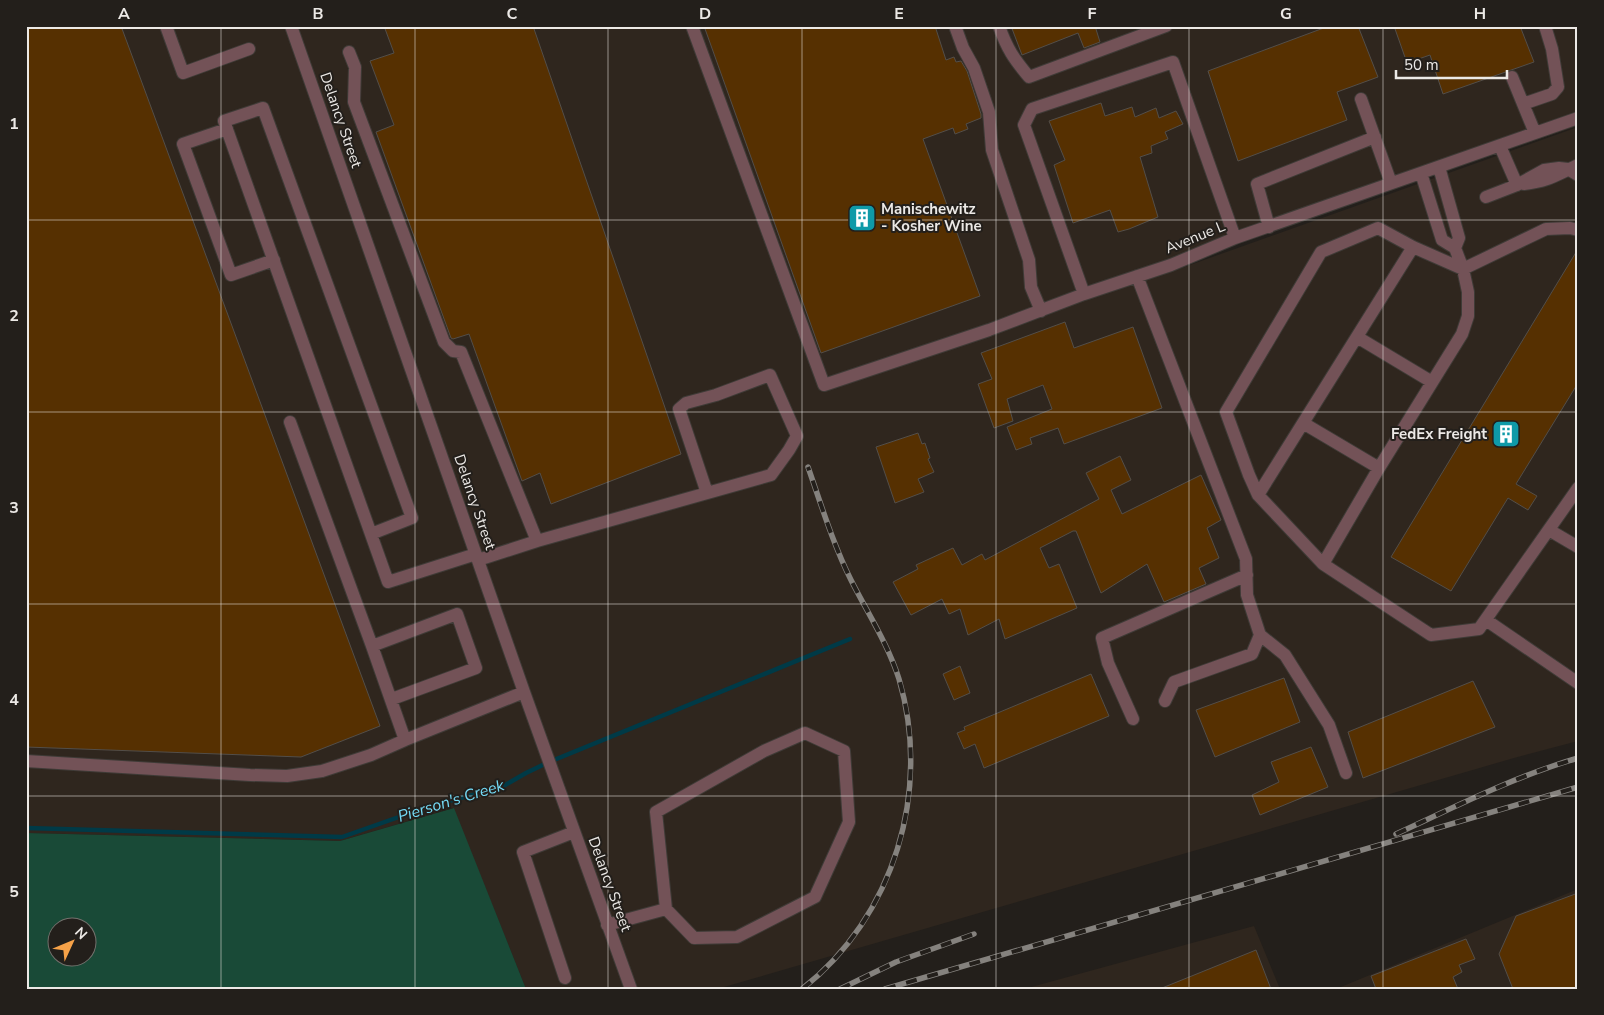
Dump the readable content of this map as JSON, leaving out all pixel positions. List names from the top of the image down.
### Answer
{
  "streets": {
    "street": ["Delancy Street", "Avenue L"]
  },
  "water": ["Pierson's Creek"],
  "places": {
    "building": ["Manischewitz - Kosher Wine", "FedEx Freight"]
  },
  "scale_bar": "50 m",
  "north": "top right",
  "grid": {
    "columns": [
      "A",
      "B",
      "C",
      "D",
      "E",
      "F",
      "G",
      "H"
    ],
    "rows": [
      "1",
      "2",
      "3",
      "4",
      "5"
    ]
  }
}
